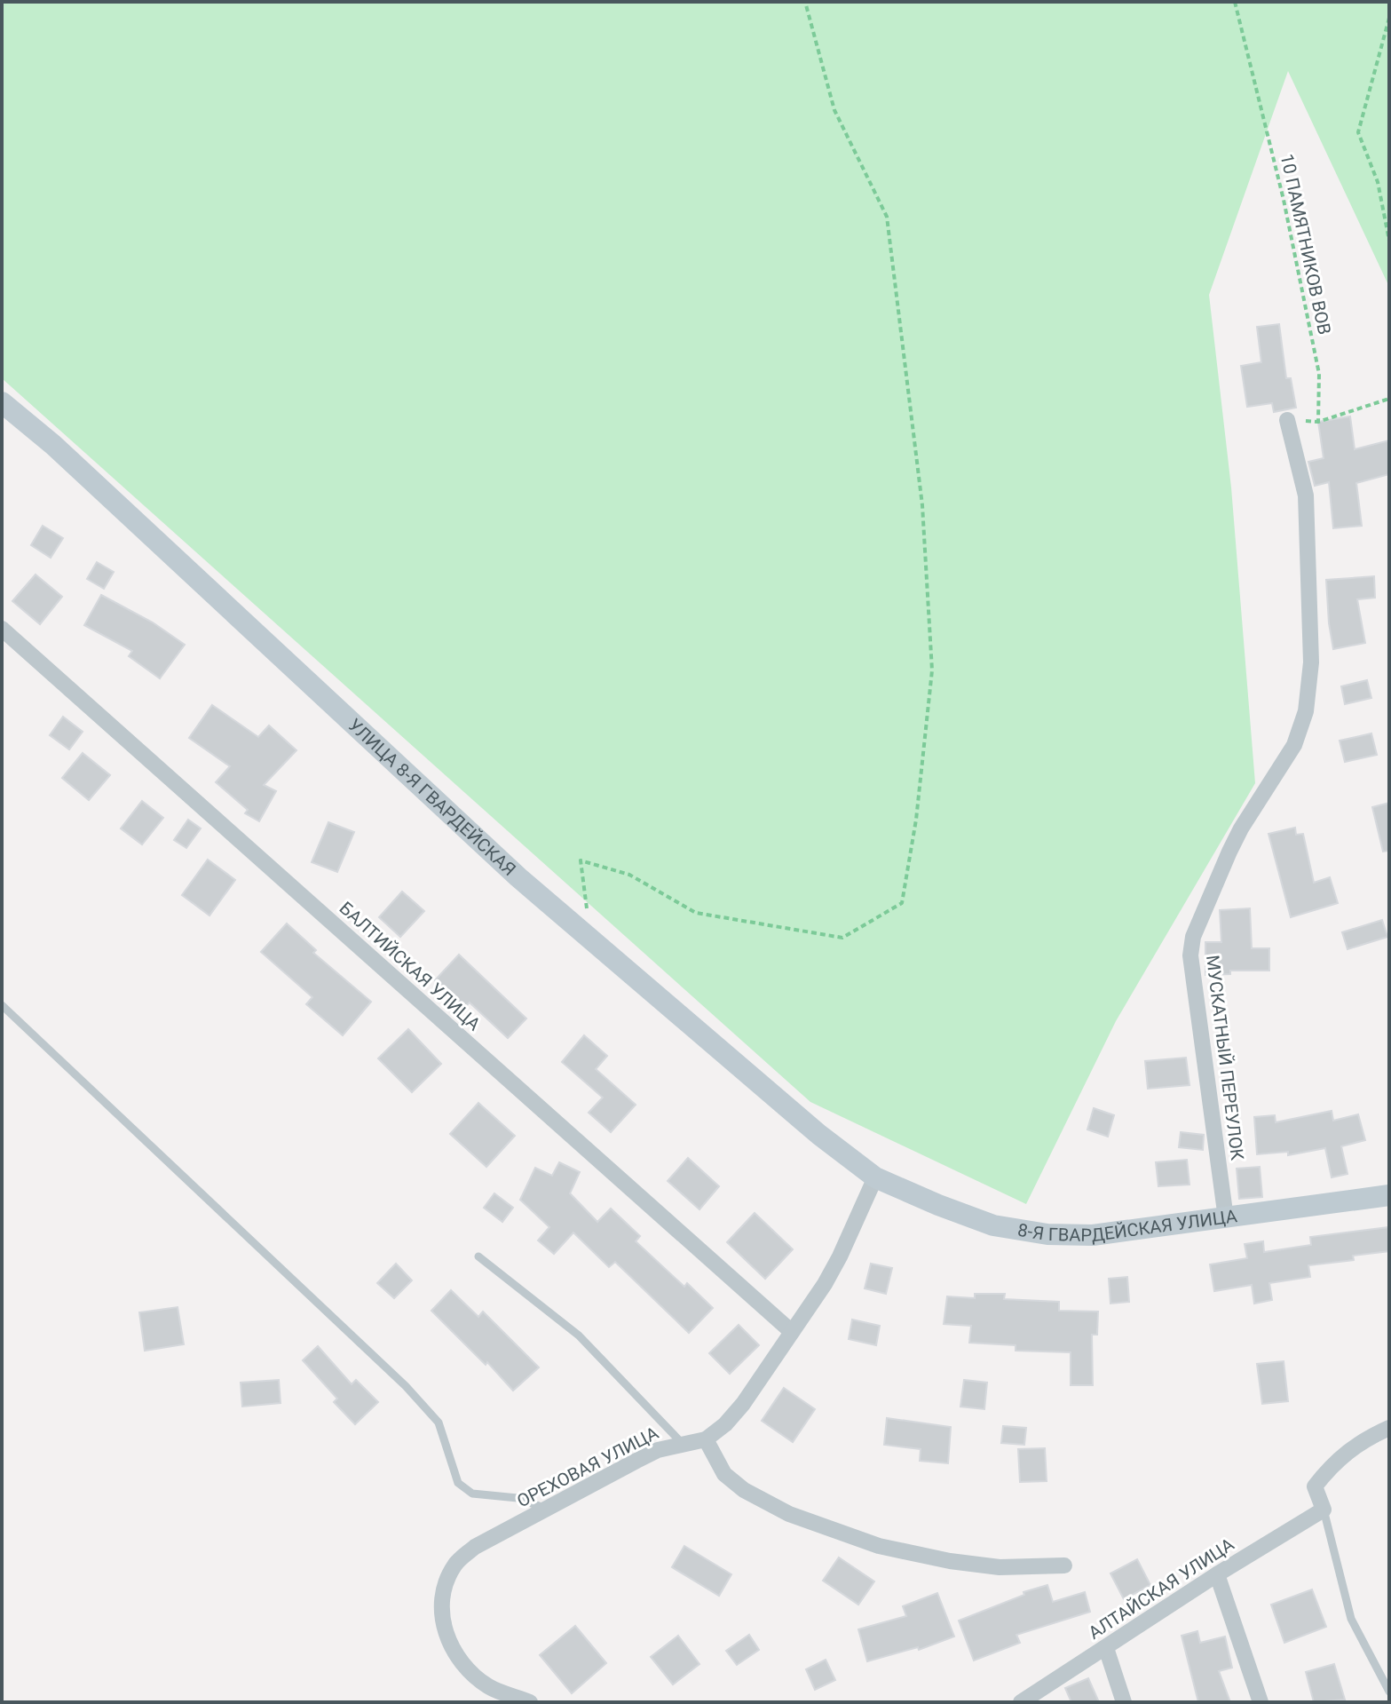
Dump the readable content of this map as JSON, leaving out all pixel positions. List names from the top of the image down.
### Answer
{
  "streets": {
    "street": [
      "УЛИЦА 8-Я ГВАРДЕЙСКАЯ",
      "БАЛТИЙСКАЯ УЛИЦА",
      "МУСКАТНЫЙ ПЕРЕУЛОК",
      "8-Я ГВАРДЕЙСКАЯ УЛИЦА",
      "ОРЕХОВАЯ УЛИЦА",
      "АЛТАЙСКАЯ УЛИЦА"
    ],
    "path": ["10 ПАМЯТНИКОВ ВОВ"]
  },
  "crossings": [
    ["УЛИЦА 8-Я ГВАРДЕЙСКАЯ", "8-Я ГВАРДЕЙСКАЯ УЛИЦА"],
    ["МУСКАТНЫЙ ПЕРЕУЛОК", "8-Я ГВАРДЕЙСКАЯ УЛИЦА"]
  ]
}
